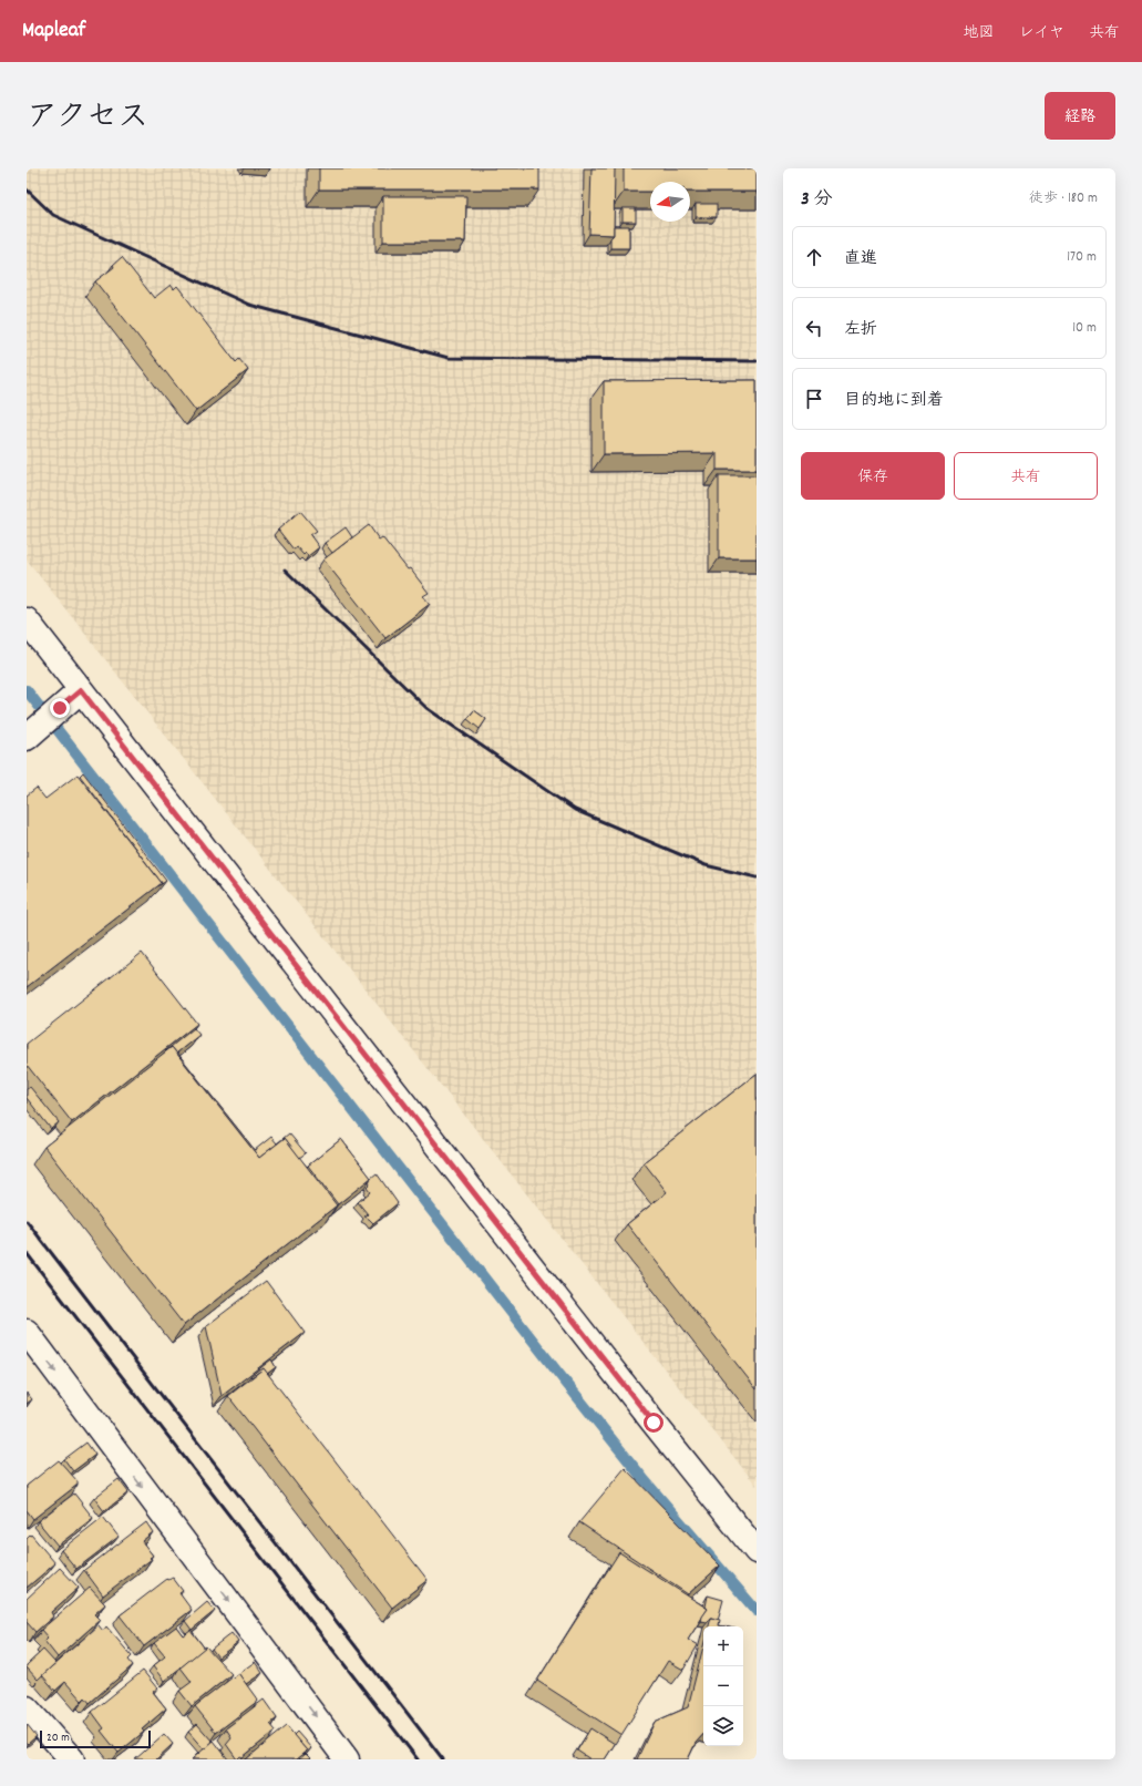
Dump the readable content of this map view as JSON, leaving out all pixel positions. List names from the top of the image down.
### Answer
{
  "scale_bar": "20 m",
  "north": "left",
  "page": {
    "header": "Mapleaf",
    "nav": ["地図", "レイヤ", "共有"],
    "title": "アクセス",
    "buttons": [
      "経路",
      ["保存", "共有"]
    ],
    "heading": ["3 分", "徒歩 · 180 m"],
    "list": [
      ["直進", "170 m"],
      ["左折", "10 m"],
      "目的地に到着"
    ],
    "map_buttons": ["+", "−"],
    "scale": "20 m"
  }
}
